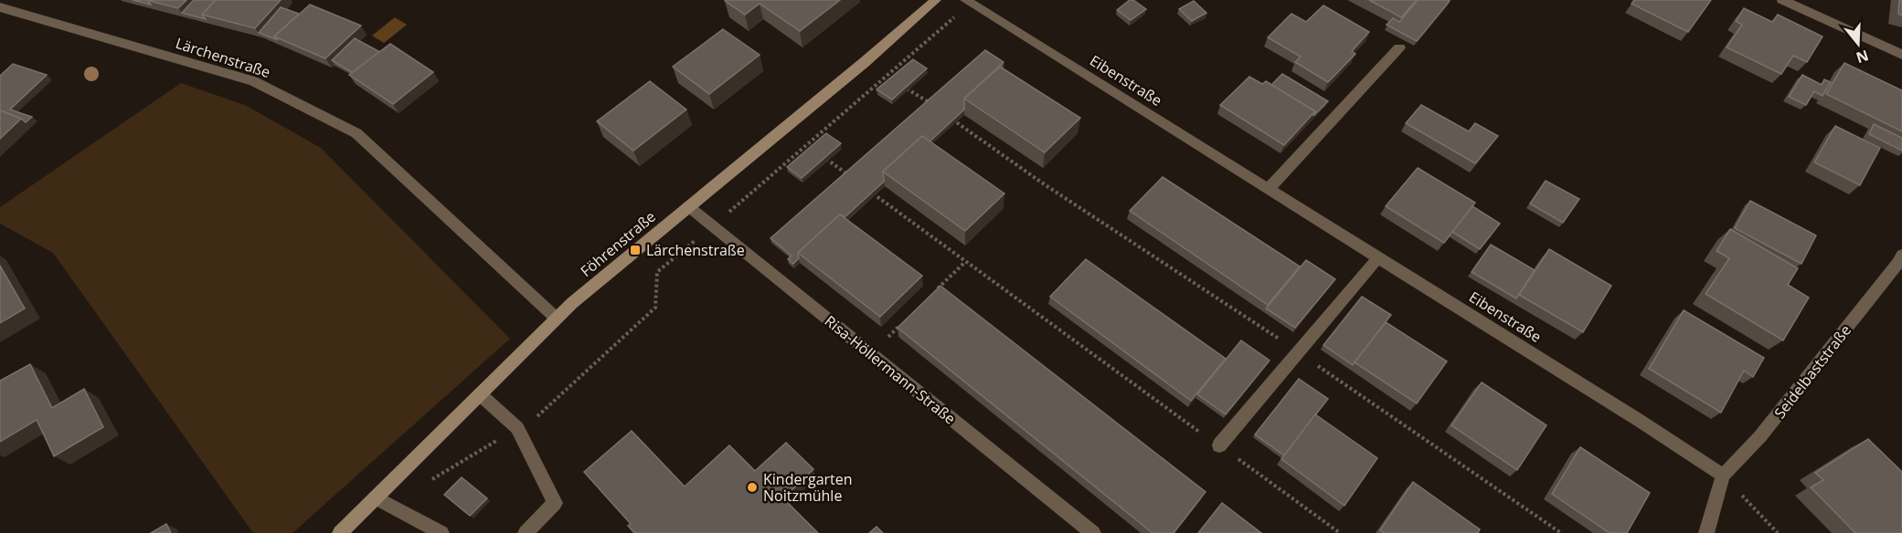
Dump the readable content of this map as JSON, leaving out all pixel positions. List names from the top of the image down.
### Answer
{
  "streets": {
    "street": [
      "Lärchenstraße",
      "Eibenstraße",
      "Föhrenstraße",
      "Risa-Höllermann-Straße",
      "Seidelbaststraße"
    ]
  },
  "crossings": [
    ["Lärchenstraße", "Föhrenstraße"],
    ["Eibenstraße", "Seidelbaststraße"],
    ["Föhrenstraße", "Risa-Höllermann-Straße"]
  ],
  "places": {
    "transit": ["Lärchenstraße"],
    "other": ["Kindergarten Noitzmühle"]
  },
  "north": "bottom"
}
